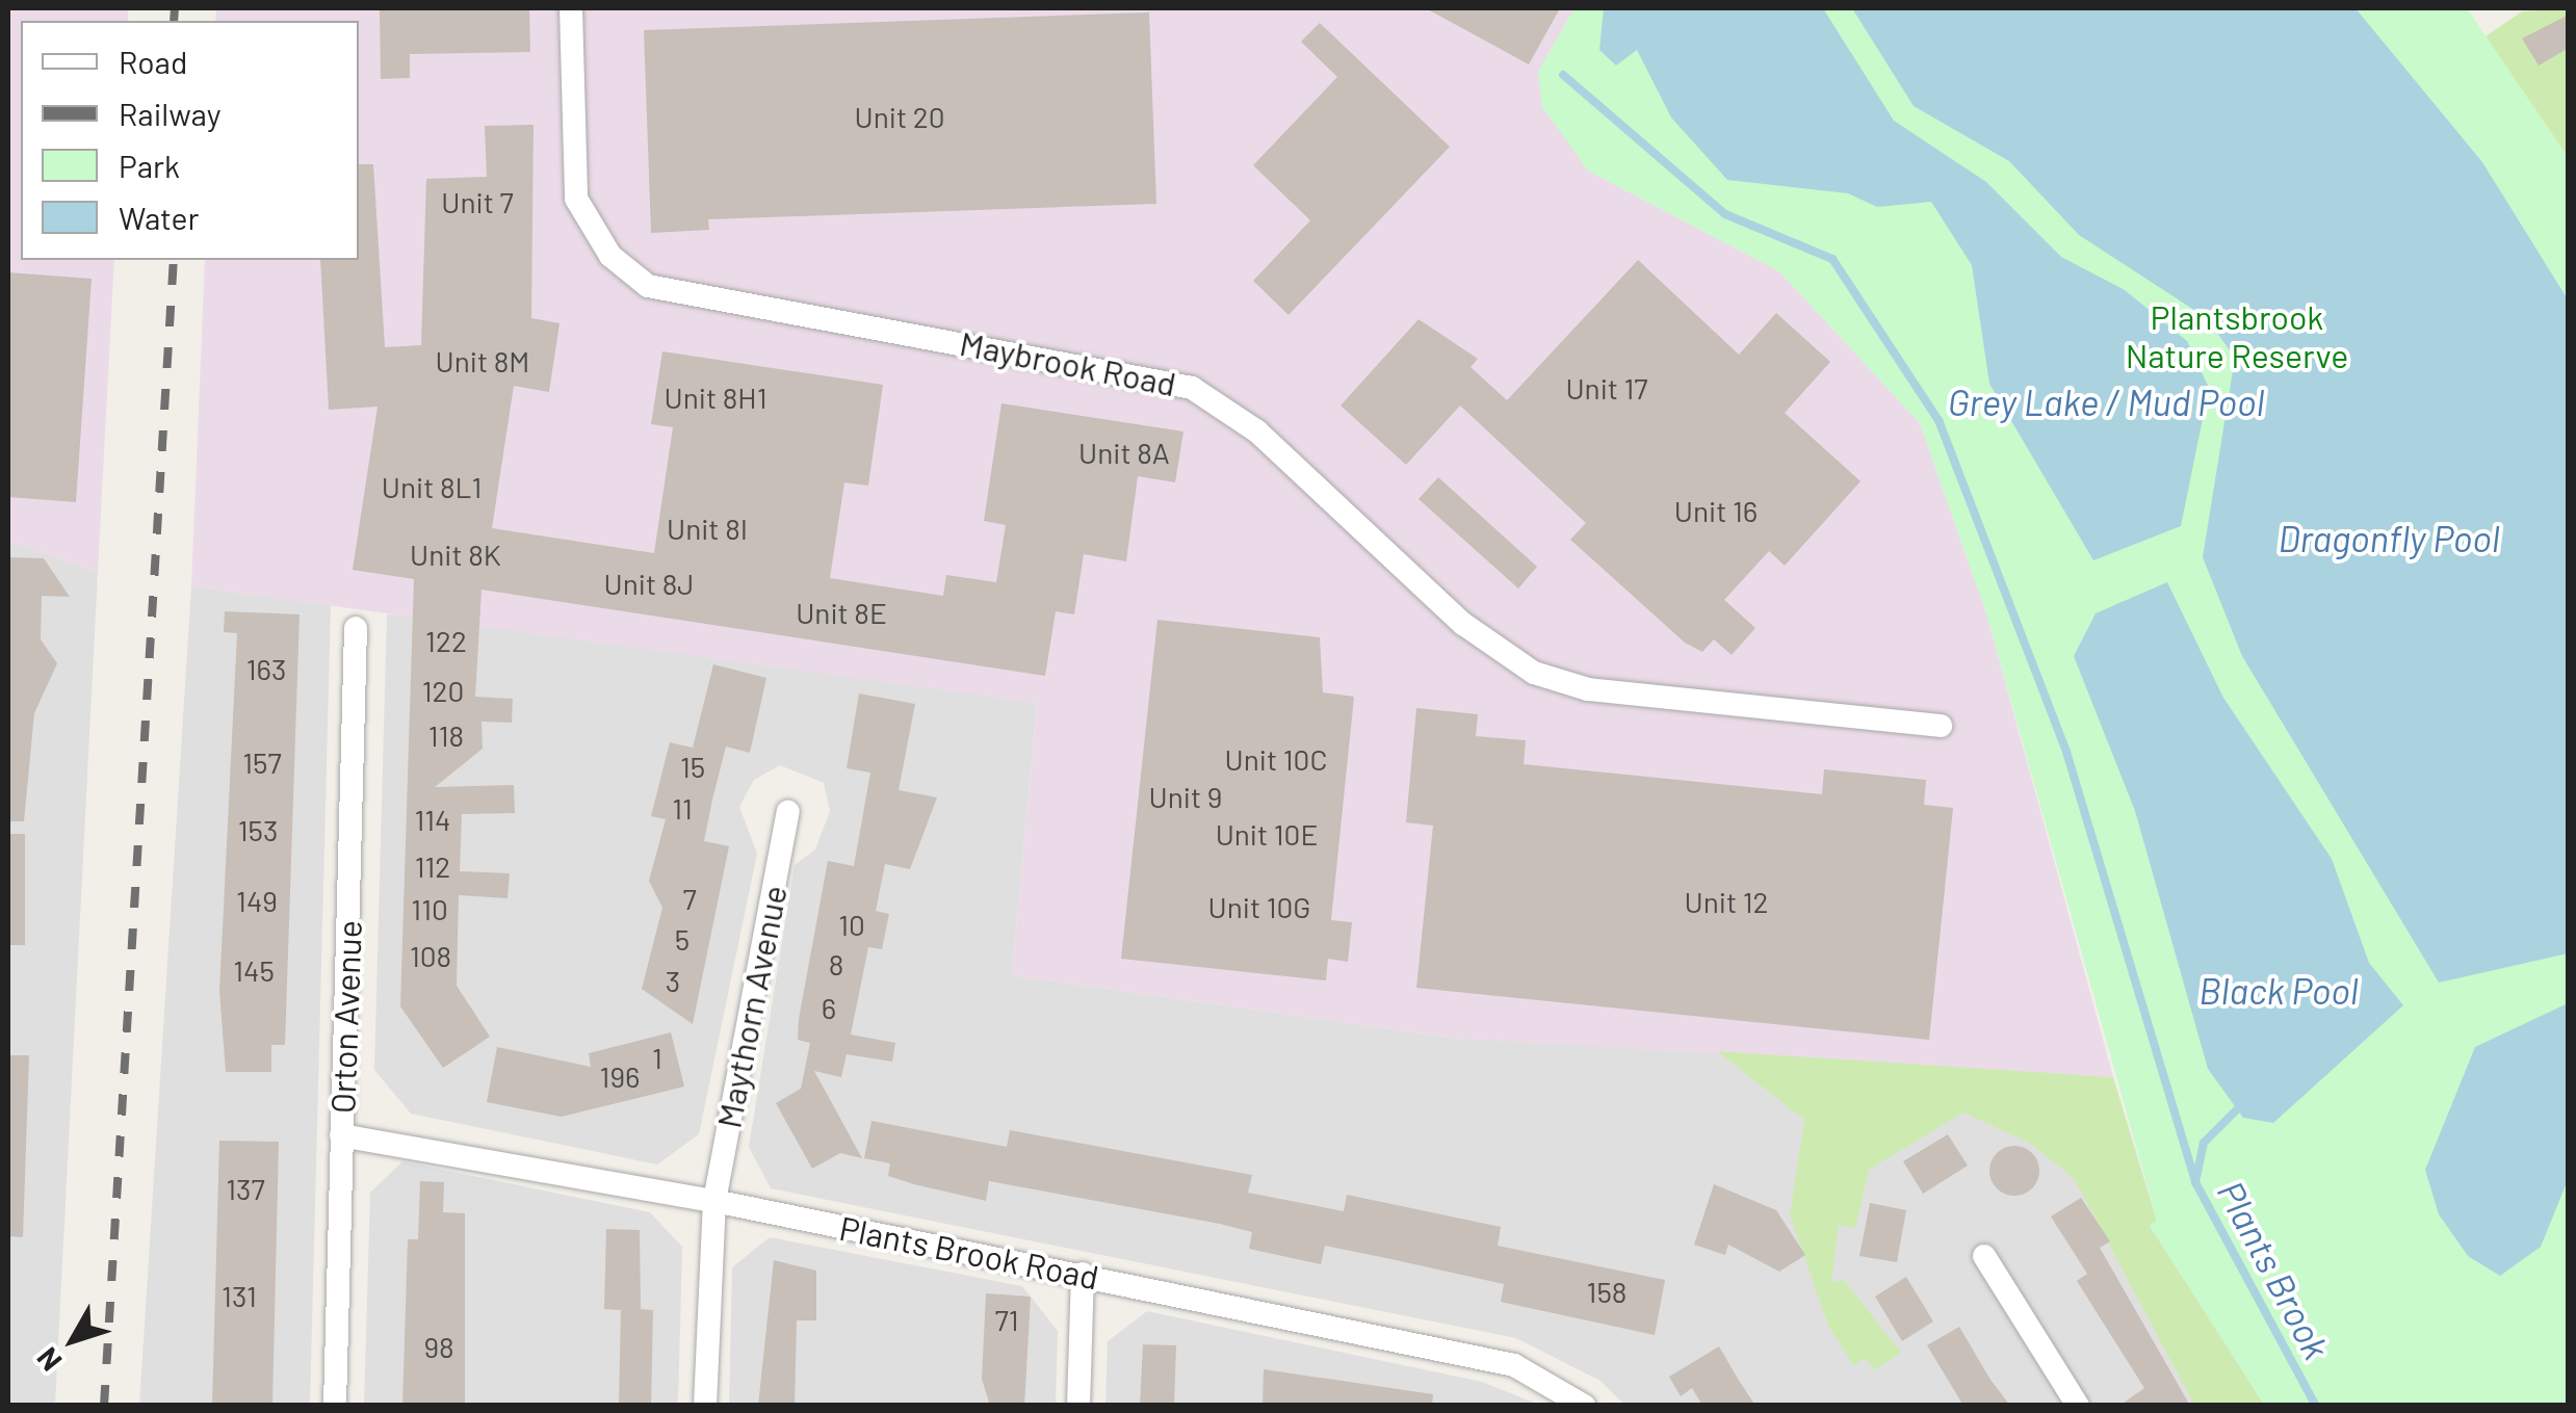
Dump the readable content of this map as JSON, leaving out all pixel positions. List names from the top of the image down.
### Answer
{
  "streets": {
    "street": [
      "Maybrook Road",
      "Maythorn Avenue",
      "Orton Avenue",
      "Plants Brook Road"
    ]
  },
  "crossings": [
    ["Maythorn Avenue", "Plants Brook Road"],
    ["Orton Avenue", "Plants Brook Road"]
  ],
  "water": [
    "Grey Lake / Mud Pool",
    "Dragonfly Pool",
    "Black Pool",
    "Plants Brook"
  ],
  "parks": ["Plantsbrook Nature Reserve"],
  "house_numbers": [
    "Unit 20",
    "Unit 7",
    "Unit 8M",
    "Unit 17",
    "Unit 8H1",
    "Unit 8A",
    "Unit 8L1",
    "Unit 16",
    "Unit 8I",
    "Unit 8K",
    "Unit 8J",
    "Unit 8E",
    "122",
    "163",
    "120",
    "118",
    "Unit 10C",
    "157",
    "15",
    "Unit 9",
    "11",
    "114",
    "153",
    "Unit 10E",
    "112",
    "7",
    "149",
    "Unit 12",
    "Unit 10G",
    "110",
    "10",
    "5",
    "108",
    "8",
    "145",
    "3",
    "6",
    "1",
    "196",
    "137",
    "158",
    "131",
    "71",
    "98"
  ],
  "legend": [
    "Road",
    "Railway",
    "Park",
    "Water"
  ],
  "north": "bottom left"
}
